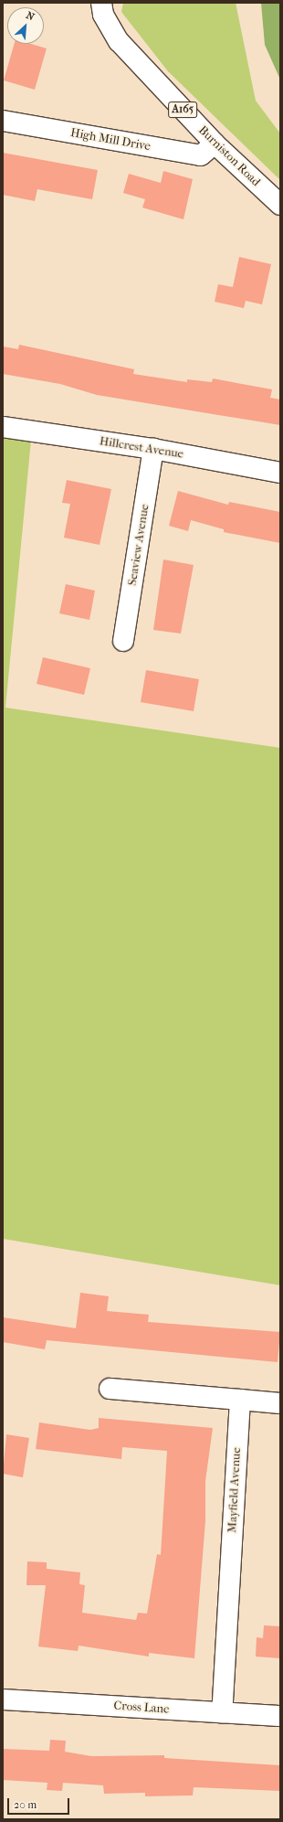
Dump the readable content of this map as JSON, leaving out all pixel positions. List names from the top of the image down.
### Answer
{
  "streets": {
    "street": [
      "A165",
      "High Mill Drive",
      "Burniston Road",
      "Hillcrest Avenue",
      "Seaview Avenue",
      "Mayfield Avenue",
      "Cross Lane"
    ]
  },
  "crossings": [
    ["High Mill Drive", "Burniston Road"],
    ["Hillcrest Avenue", "Seaview Avenue"],
    ["Mayfield Avenue", "Cross Lane"]
  ],
  "scale_bar": "20 m",
  "north": "top right"
}
